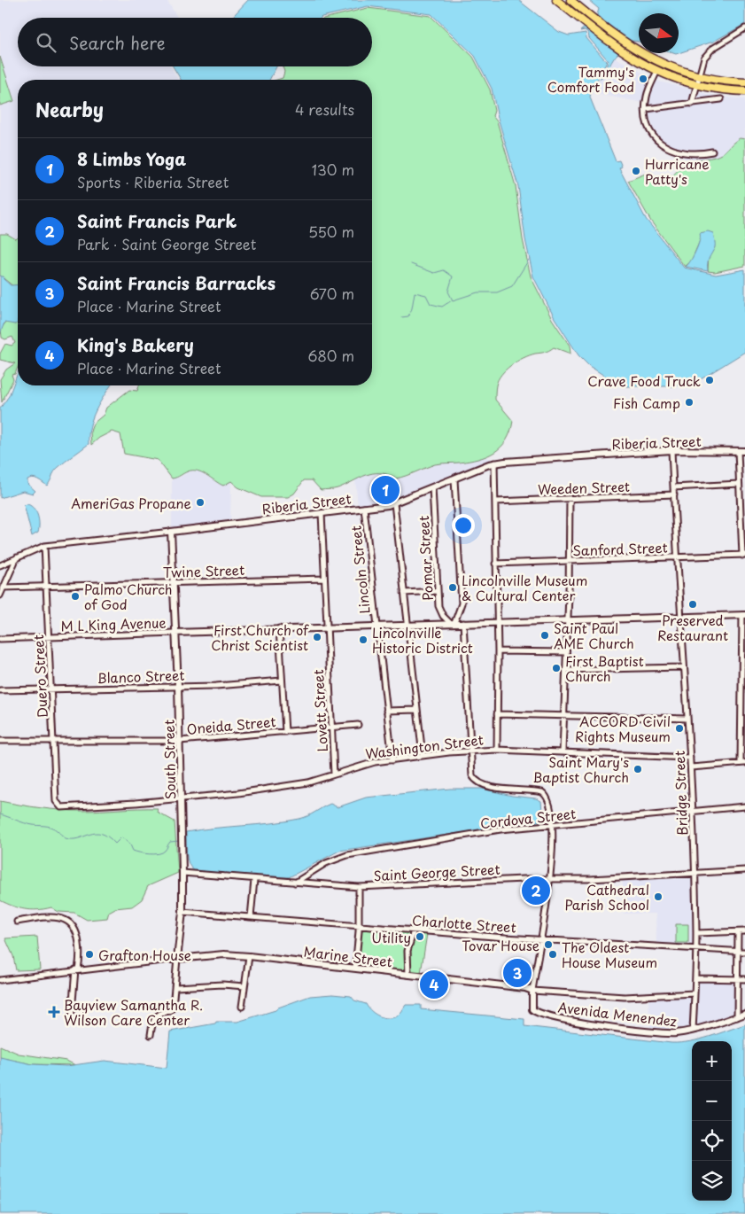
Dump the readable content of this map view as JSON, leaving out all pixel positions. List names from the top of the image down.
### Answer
{
  "streets": {
    "street": [
      "Riberia Street",
      "Weeden Street",
      "Sanford Street",
      "Pomar Street",
      "Lincoln Street",
      "Twine Street",
      "M L King Avenue",
      "Duero Street",
      "Blanco Street",
      "Lovett Street",
      "Oneida Street",
      "Washington Street",
      "South Street",
      "Bridge Street",
      "Cordova Street",
      "Saint George Street",
      "Charlotte Street",
      "Marine Street",
      "Avenida Menendez"
    ]
  },
  "crossings": [
    ["Riberia Street", "Pomar Street"],
    ["Riberia Street", "Lincoln Street"],
    ["Riberia Street", "Duero Street"],
    ["Riberia Street", "Lovett Street"],
    ["Riberia Street", "South Street"],
    ["Riberia Street", "Bridge Street"],
    ["Weeden Street", "Bridge Street"],
    ["Sanford Street", "Bridge Street"],
    ["Lincoln Street", "Washington Street"],
    ["Twine Street", "Duero Street"],
    ["Twine Street", "Lovett Street"],
    ["Twine Street", "South Street"],
    ["M L King Avenue", "Duero Street"],
    ["M L King Avenue", "South Street"],
    ["Duero Street", "Blanco Street"],
    ["Duero Street", "Oneida Street"],
    ["Duero Street", "Washington Street"],
    ["Blanco Street", "South Street"],
    ["Lovett Street", "Oneida Street"],
    ["Lovett Street", "Washington Street"],
    ["Oneida Street", "South Street"],
    ["Washington Street", "South Street"],
    ["Washington Street", "Bridge Street"],
    ["South Street", "Saint George Street"],
    ["South Street", "Charlotte Street"],
    ["South Street", "Marine Street"],
    ["Bridge Street", "Cordova Street"],
    ["Bridge Street", "Saint George Street"],
    ["Bridge Street", "Charlotte Street"],
    ["Bridge Street", "Marine Street"],
    ["Bridge Street", "Avenida Menendez"],
    ["Cordova Street", "Saint George Street"],
    ["Marine Street", "Avenida Menendez"]
  ],
  "places": {
    "other": [
      "Tammy's Comfort Food",
      "Hurricane Patty's",
      "Crave Food Truck",
      "Fish Camp",
      "AmeriGas Propane",
      "Lincolnville Museum & Cultural Center",
      "Palmo Church of God",
      "Preserved Restaurant",
      "Saint Paul AME Church",
      "First Church of Christ Scientist",
      "Lincolnville Historic District",
      "First Baptist Church",
      "ACCORD Civil Rights Museum",
      "Saint Mary's Baptist Church",
      "Cathedral Parish School",
      "Utility",
      "Tovar House",
      "Grafton House",
      "The Oldest House Museum"
    ],
    "health": ["Bayview Samantha R. Wilson Care Center"]
  },
  "north": "right",
  "page": {
    "search": "Search here",
    "heading": ["Nearby", "4 results"],
    "list": [
      {
        "mark": "1",
        "name": "8 Limbs Yoga",
        "note": "Sports · Riberia Street",
        "value": "130 m"
      },
      {
        "mark": "2",
        "name": "Saint Francis Park",
        "note": "Park · Saint George Street",
        "value": "550 m"
      },
      {
        "mark": "3",
        "name": "Saint Francis Barracks",
        "note": "Place · Marine Street",
        "value": "670 m"
      },
      {
        "mark": "4",
        "name": "King's Bakery",
        "note": "Place · Marine Street",
        "value": "680 m"
      }
    ],
    "pins": [
      "1",
      "2",
      "3",
      "4"
    ],
    "map_buttons": ["+", "−"]
  }
}
